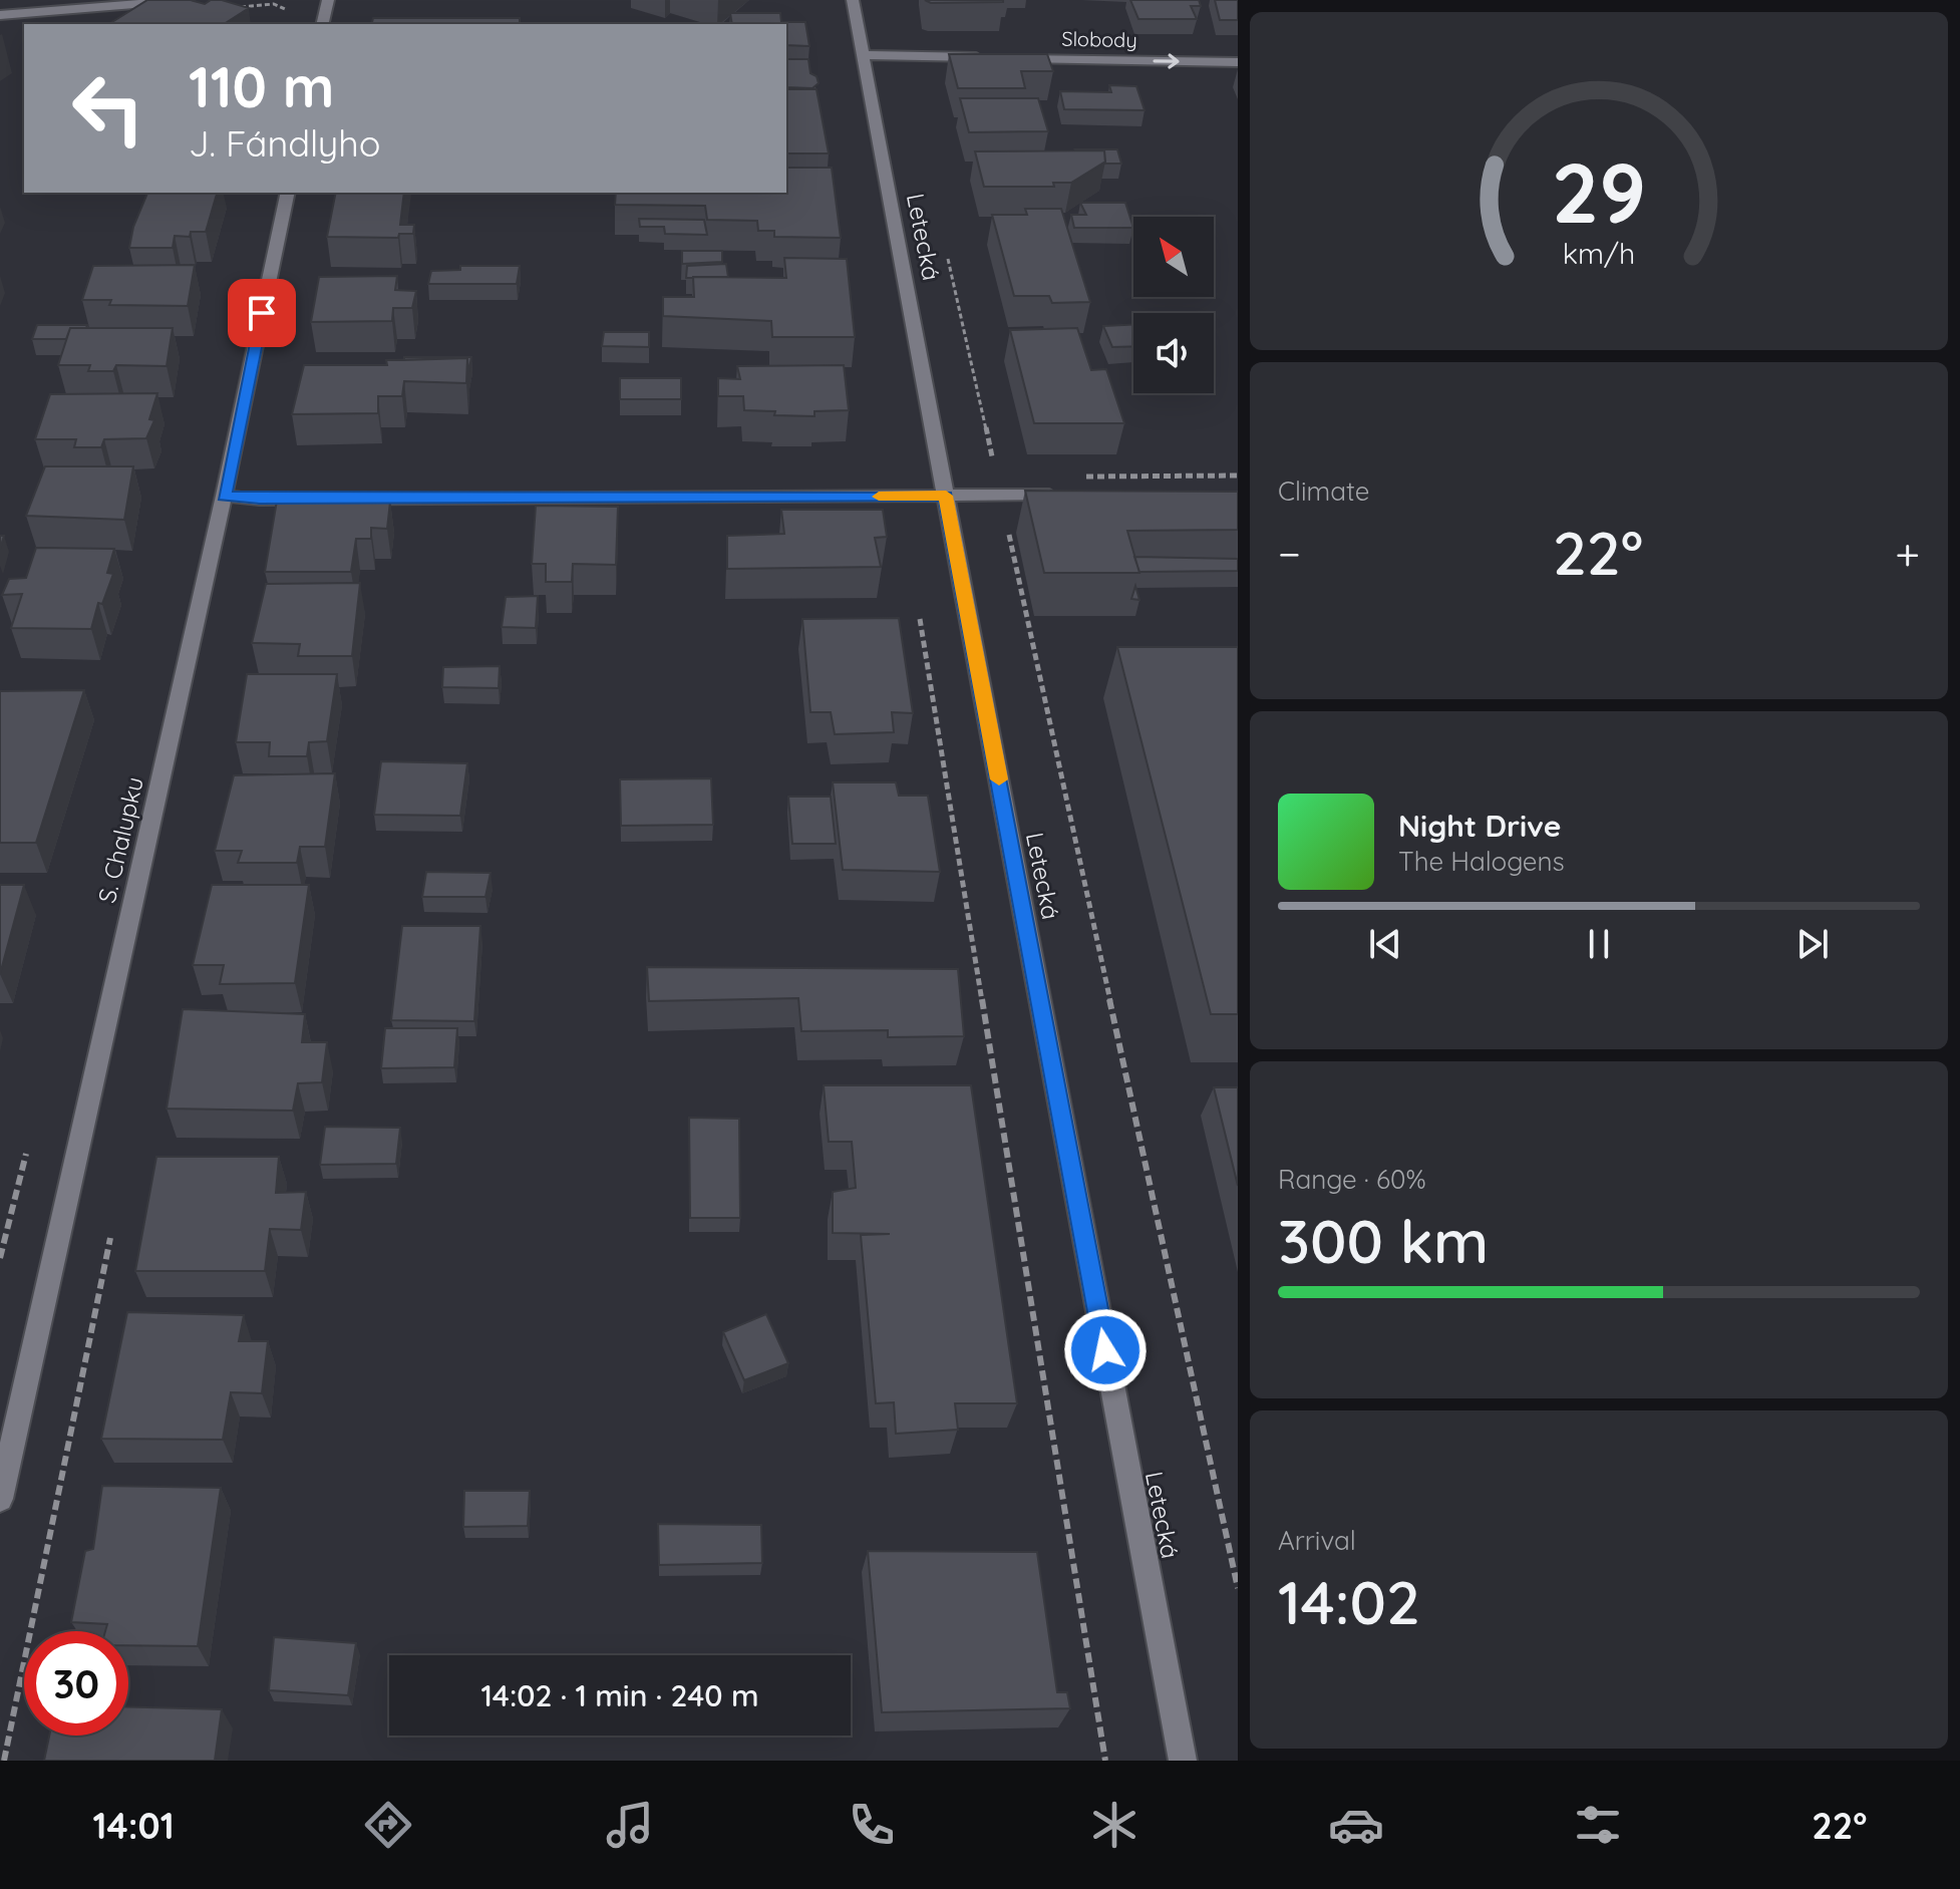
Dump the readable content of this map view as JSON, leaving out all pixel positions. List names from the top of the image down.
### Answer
{
  "streets": {
    "street": ["Slobody", "Letecká", "S. Chalupku"]
  },
  "one_way": ["Slobody"],
  "north": "top left",
  "page": {
    "turn": ["110 m", "J. Fándlyho"],
    "tile": [
      "Climate",
      ["Range · 60%", "300 km"],
      ["Arrival", "14:02"]
    ],
    "heat": ["−", "22°", "+"],
    "song": ["Night Drive", "The Halogens"],
    "limit": "30",
    "trip": "14:02 · 1 min · 240 m",
    "tabs": ["14:01", "22°"],
    "gauge": ["29", "km/h"]
  }
}
